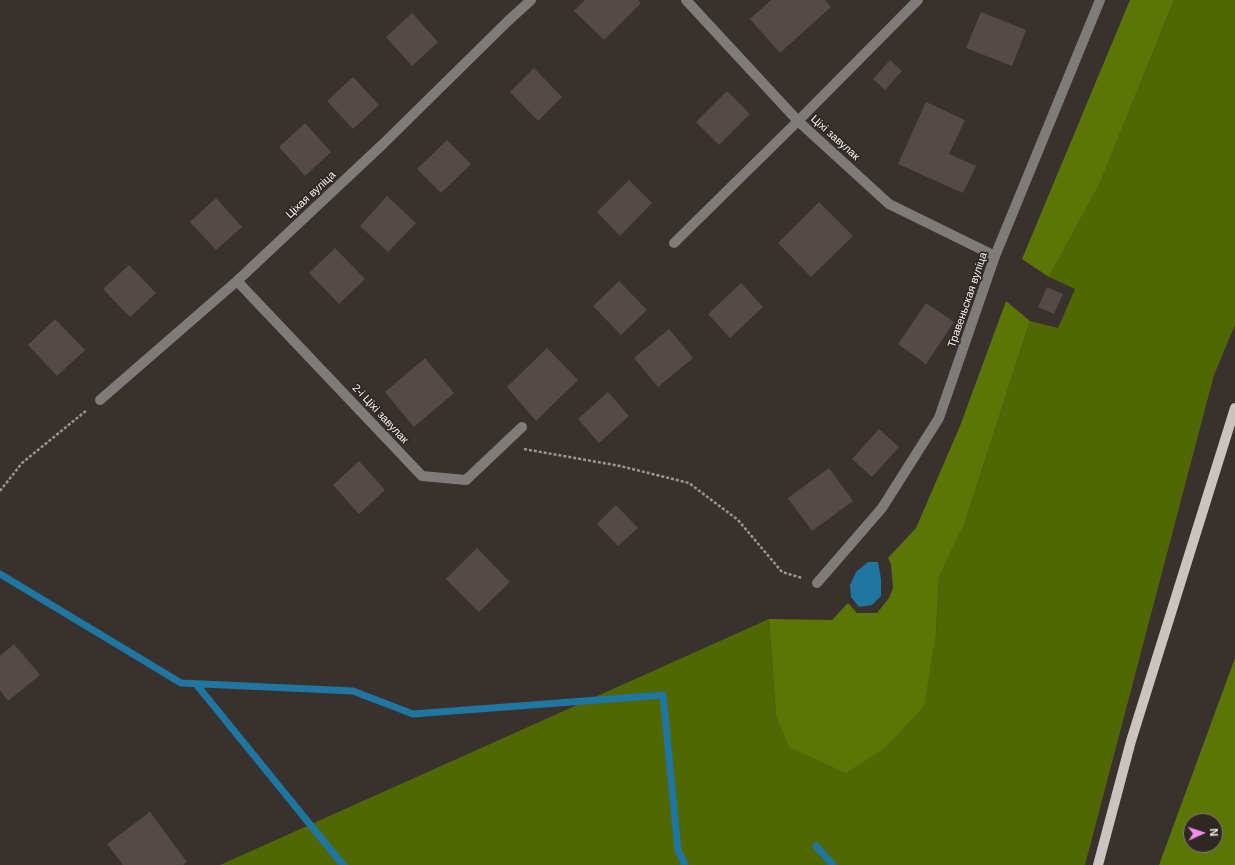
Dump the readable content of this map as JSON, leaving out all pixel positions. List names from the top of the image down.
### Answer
{
  "streets": {
    "street": [
      "Ціхі завулак",
      "Ціхая вуліца",
      "Травеньская вуліца",
      "2-і Ціхі завулак"
    ]
  },
  "crossings": [
    ["Ціхі завулак", "Травеньская вуліца"],
    ["Ціхая вуліца", "2-і Ціхі завулак"]
  ],
  "north": "right"
}
